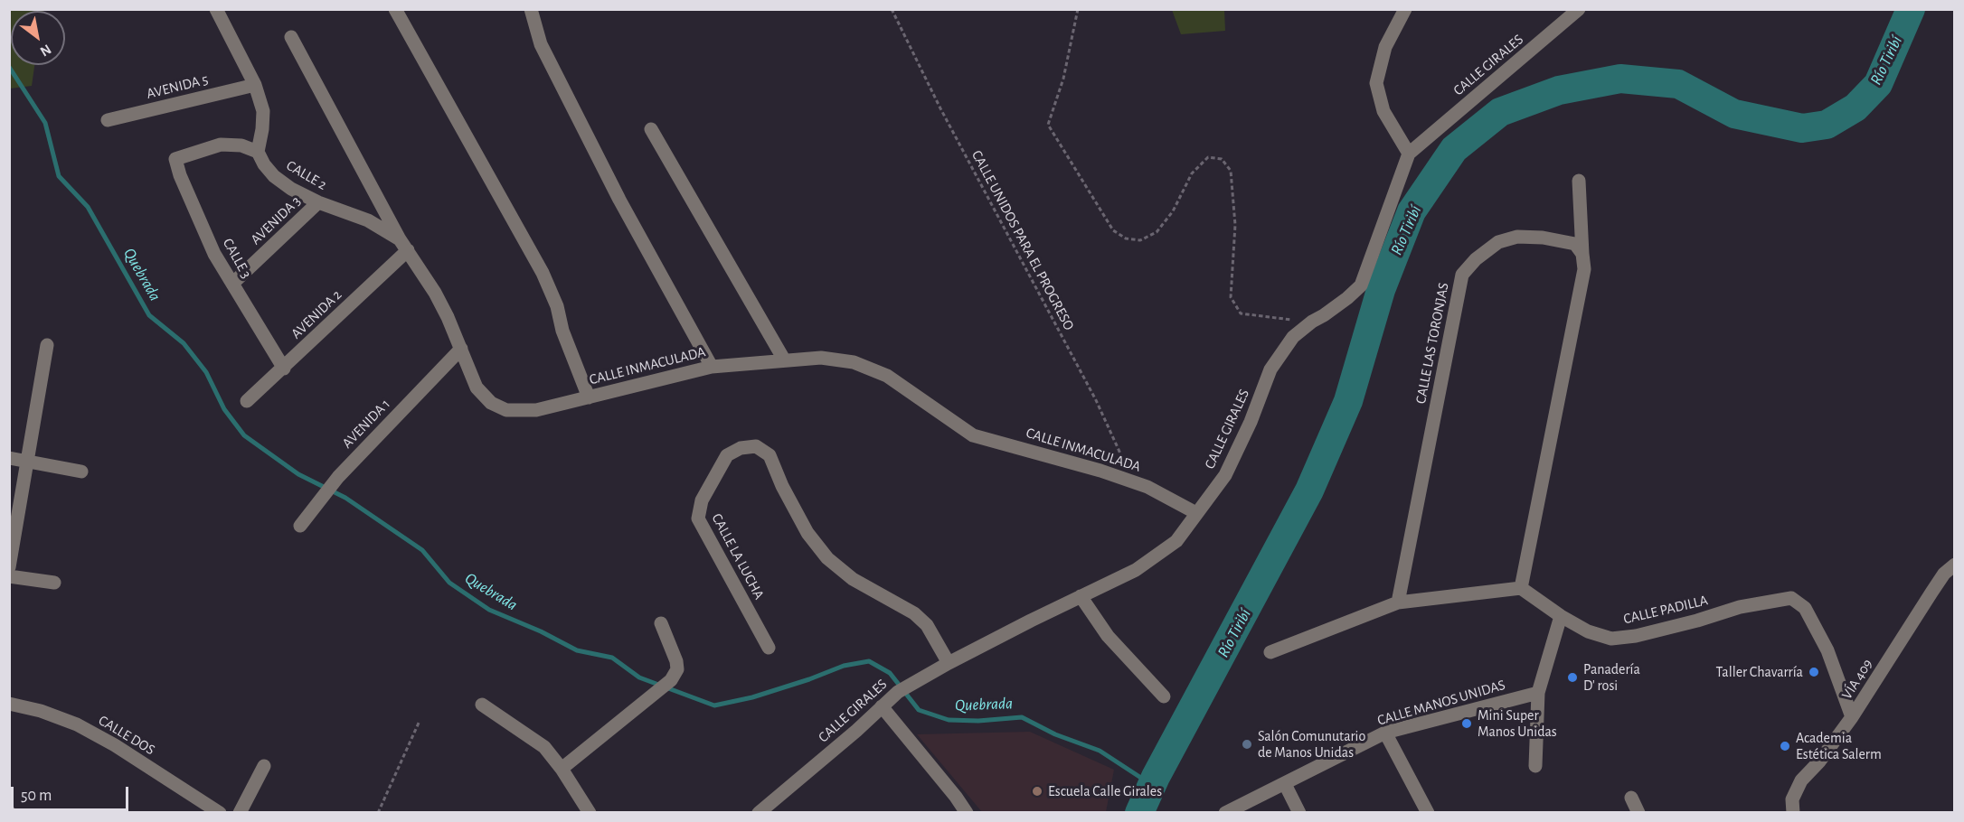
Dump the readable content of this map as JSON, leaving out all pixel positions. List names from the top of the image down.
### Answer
{
  "streets": {
    "street": [
      "CALLE GIRALES",
      "AVENIDA 5",
      "CALLE 2",
      "AVENIDA 3",
      "CALLE 3",
      "AVENIDA 2",
      "CALLE LAS TORONJAS",
      "CALLE INMACULADA",
      "AVENIDA 1",
      "CALLE LA LUCHA",
      "CALLE PADILLA",
      "VÍA 409",
      "CALLE MANOS UNIDAS",
      "CALLE DOS"
    ],
    "path": ["CALLE UNIDOS PARA EL PROGRESO"]
  },
  "crossings": [
    ["CALLE GIRALES", "CALLE INMACULADA"],
    ["CALLE GIRALES", "CALLE LA LUCHA"],
    ["CALLE 2", "AVENIDA 3"],
    ["CALLE 2", "CALLE 3"],
    ["CALLE 2", "AVENIDA 2"],
    ["CALLE 2", "CALLE INMACULADA"],
    ["AVENIDA 3", "CALLE 3"],
    ["CALLE UNIDOS PARA EL PROGRESO", "CALLE INMACULADA"],
    ["CALLE 3", "AVENIDA 2"],
    ["AVENIDA 2", "CALLE INMACULADA"],
    ["CALLE INMACULADA", "AVENIDA 1"],
    ["CALLE PADILLA", "VÍA 409"]
  ],
  "water": ["Río Tiribí", "Quebrada"],
  "places": [
    "Taller Chavarría",
    "Panadería D' rosi",
    "Mini Super Manos Unidas",
    "Salón Comunutario de Manos Unidas",
    "Academia Estética Salerm",
    "Escuela Calle Girales"
  ],
  "scale_bar": "50 m",
  "north": "bottom right"
}
